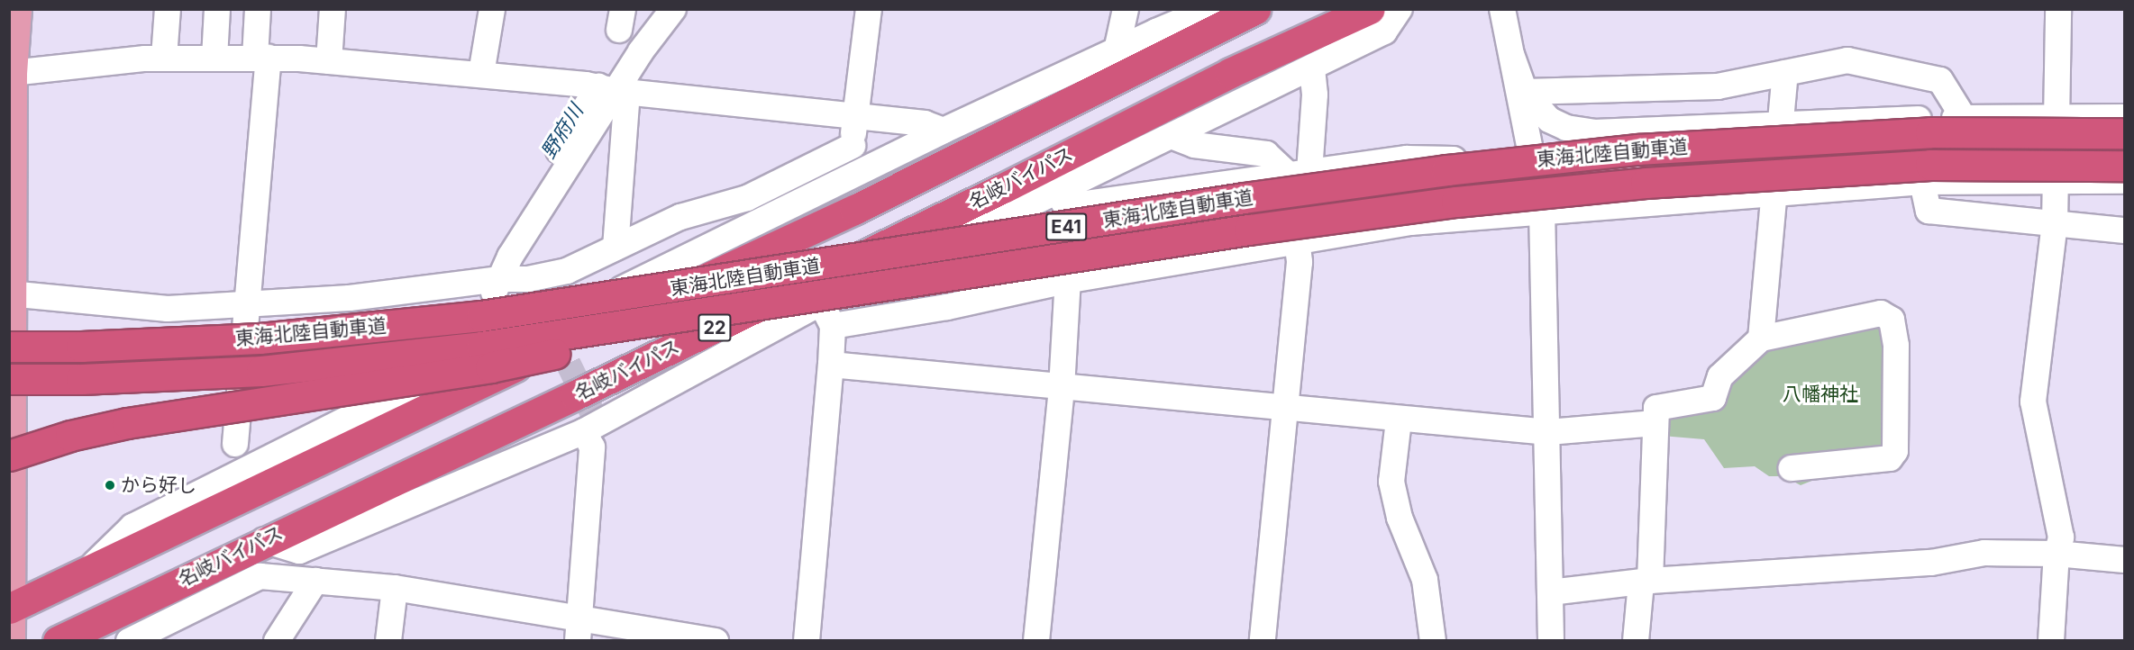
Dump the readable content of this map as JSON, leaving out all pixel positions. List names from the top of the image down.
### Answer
{
  "streets": {
    "highway": [
      "東海北陸自動車道",
      "名岐バイパス",
      "E41",
      "22"
    ]
  },
  "water": ["野府川"],
  "parks": ["八幡神社"],
  "places": ["から好し"]
}
